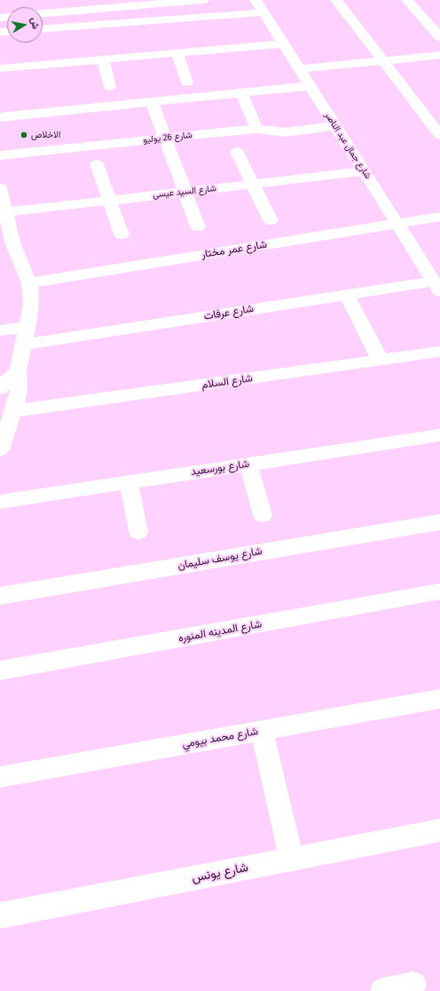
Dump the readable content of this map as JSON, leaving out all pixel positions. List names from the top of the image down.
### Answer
{
  "streets": {
    "street": [
      "شارع 26 يوليو",
      "شارع جمال عبد الناصر",
      "شارع السيد عيسى",
      "شارع عمر مختار",
      "شارع عرفات",
      "شارع السلام",
      "شارع بورسعيد",
      "شارع يوسف سليمان",
      "شارع المدينه المنوره",
      "شارع محمد بيومي",
      "شارع يونس"
    ]
  },
  "crossings": [
    ["شارع 26 يوليو", "شارع جمال عبد الناصر"],
    ["شارع جمال عبد الناصر", "شارع السيد عيسى"],
    ["شارع جمال عبد الناصر", "شارع عمر مختار"],
    ["شارع جمال عبد الناصر", "شارع عرفات"]
  ],
  "places": ["الاخلاص"],
  "north": "right"
}
